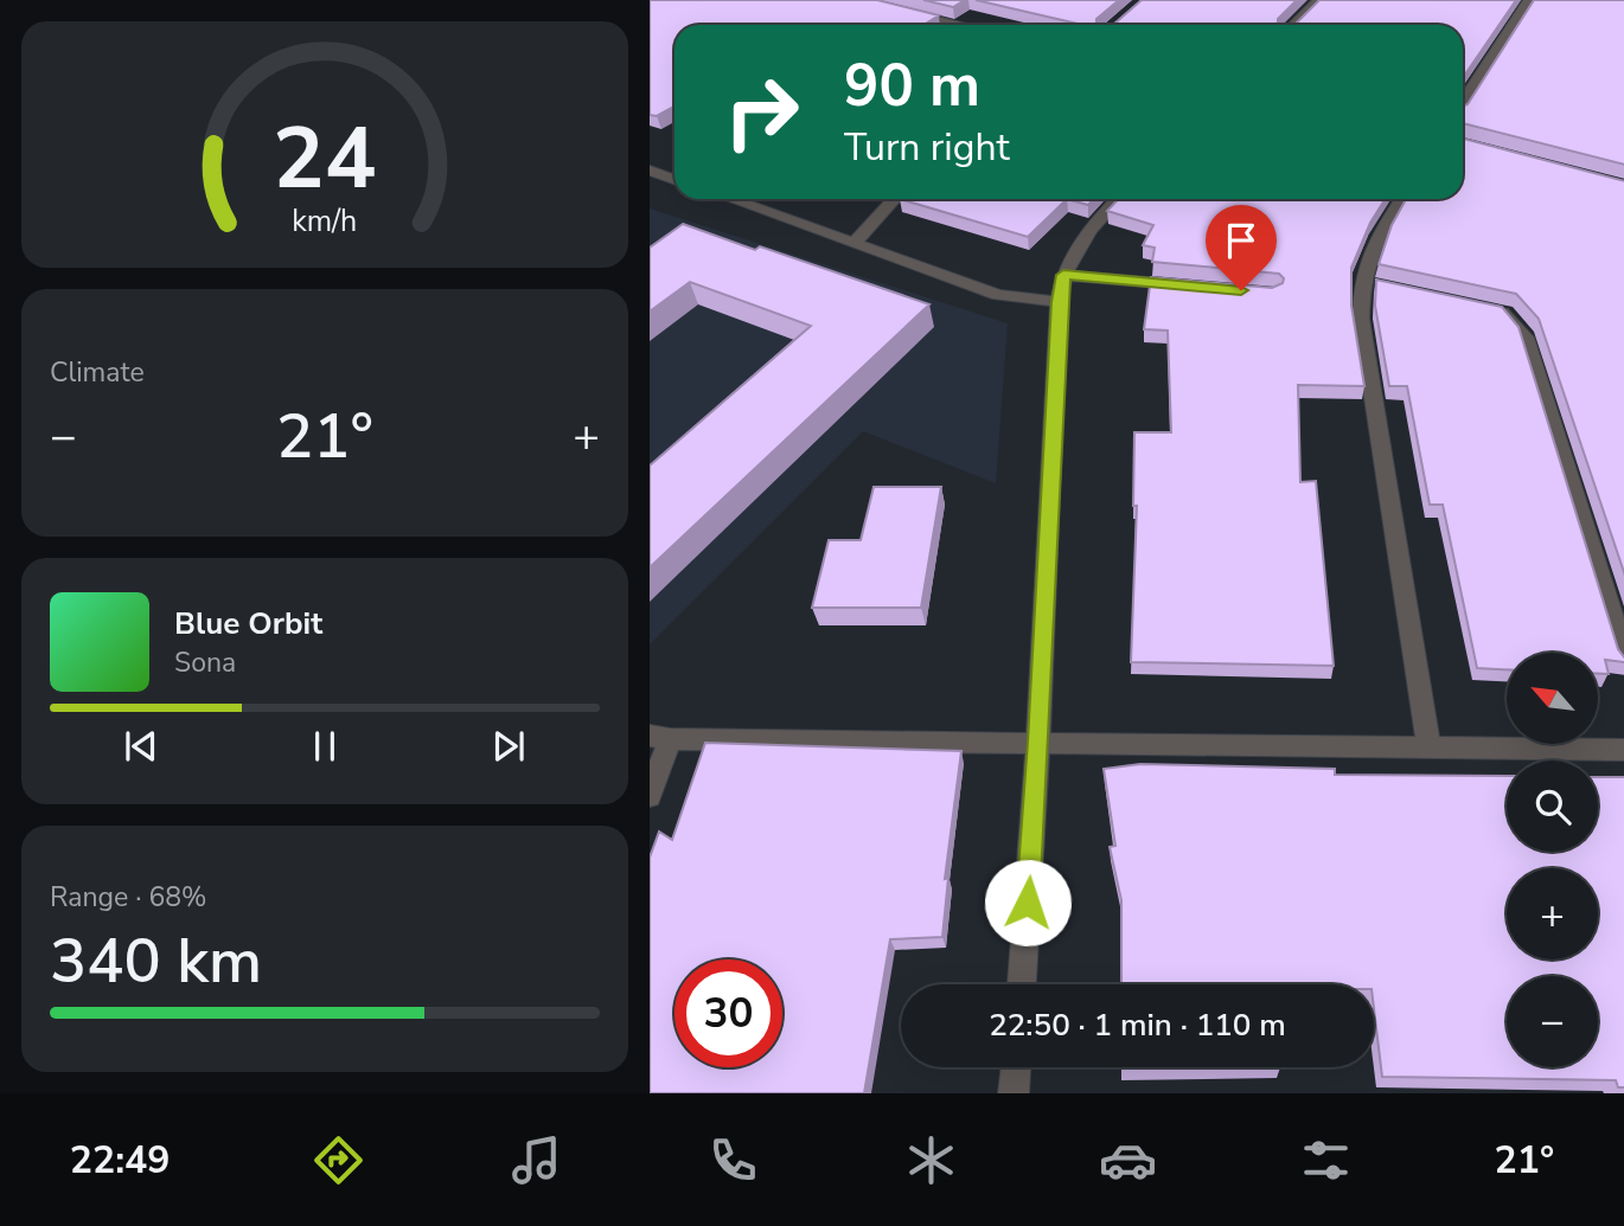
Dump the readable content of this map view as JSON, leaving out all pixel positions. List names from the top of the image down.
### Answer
{
  "north": "top left",
  "page": {
    "turn": ["90 m", "Turn right"],
    "tile": [
      "Climate",
      ["Range · 68%", "340 km"]
    ],
    "heat": ["−", "21°", "+"],
    "song": ["Blue Orbit", "Sona"],
    "map_buttons": ["+", "−"],
    "limit": "30",
    "trip": "22:50 · 1 min · 110 m",
    "tabs": ["22:49", "21°"],
    "gauge": ["24", "km/h"]
  }
}
